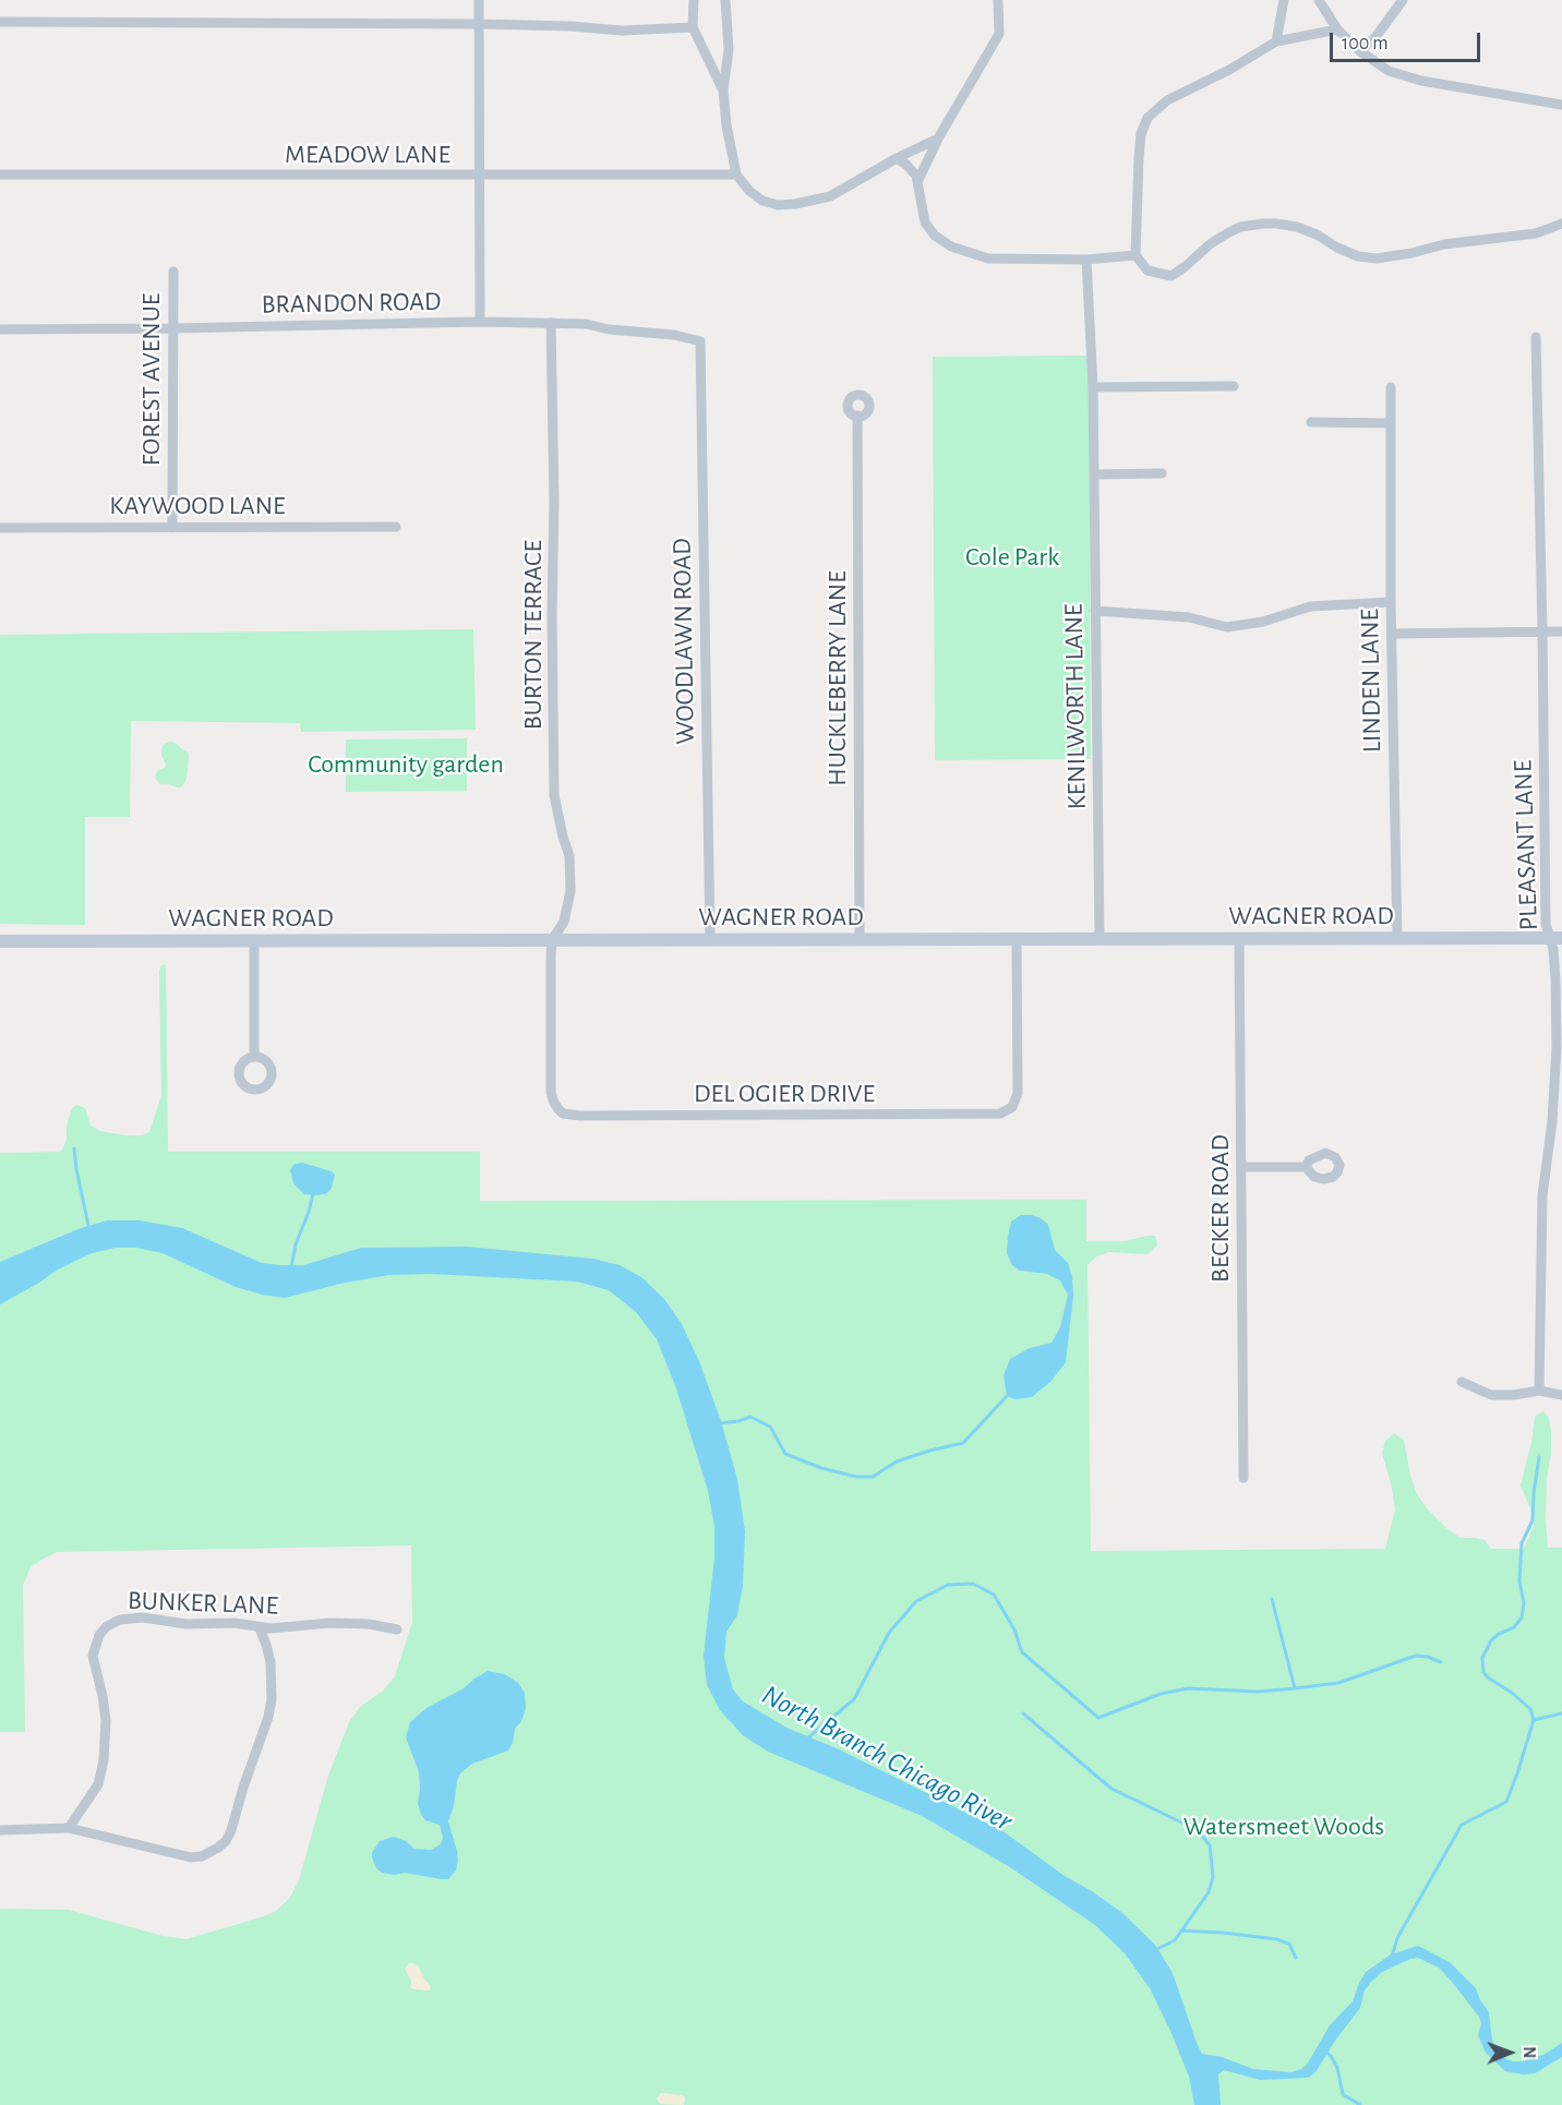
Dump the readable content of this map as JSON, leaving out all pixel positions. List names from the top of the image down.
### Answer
{
  "streets": {
    "street": [
      "MEADOW LANE",
      "BRANDON ROAD",
      "FOREST AVENUE",
      "KAYWOOD LANE",
      "BURTON TERRACE",
      "WOODLAWN ROAD",
      "HUCKLEBERRY LANE",
      "LINDEN LANE",
      "KENILWORTH LANE",
      "PLEASANT LANE",
      "WAGNER ROAD",
      "DEL OGIER DRIVE",
      "BECKER ROAD",
      "BUNKER LANE"
    ]
  },
  "crossings": [
    ["BRANDON ROAD", "FOREST AVENUE"],
    ["BRANDON ROAD", "BURTON TERRACE"],
    ["BRANDON ROAD", "WOODLAWN ROAD"],
    ["FOREST AVENUE", "KAYWOOD LANE"],
    ["BURTON TERRACE", "WAGNER ROAD"],
    ["BURTON TERRACE", "DEL OGIER DRIVE"],
    ["WOODLAWN ROAD", "WAGNER ROAD"],
    ["HUCKLEBERRY LANE", "WAGNER ROAD"],
    ["LINDEN LANE", "WAGNER ROAD"],
    ["KENILWORTH LANE", "WAGNER ROAD"],
    ["PLEASANT LANE", "WAGNER ROAD"],
    ["WAGNER ROAD", "DEL OGIER DRIVE"],
    ["WAGNER ROAD", "BECKER ROAD"]
  ],
  "water": ["North Branch Chicago River"],
  "parks": ["Cole Park", "Community garden", "Watersmeet Woods"],
  "scale_bar": "100 m",
  "north": "right"
}
